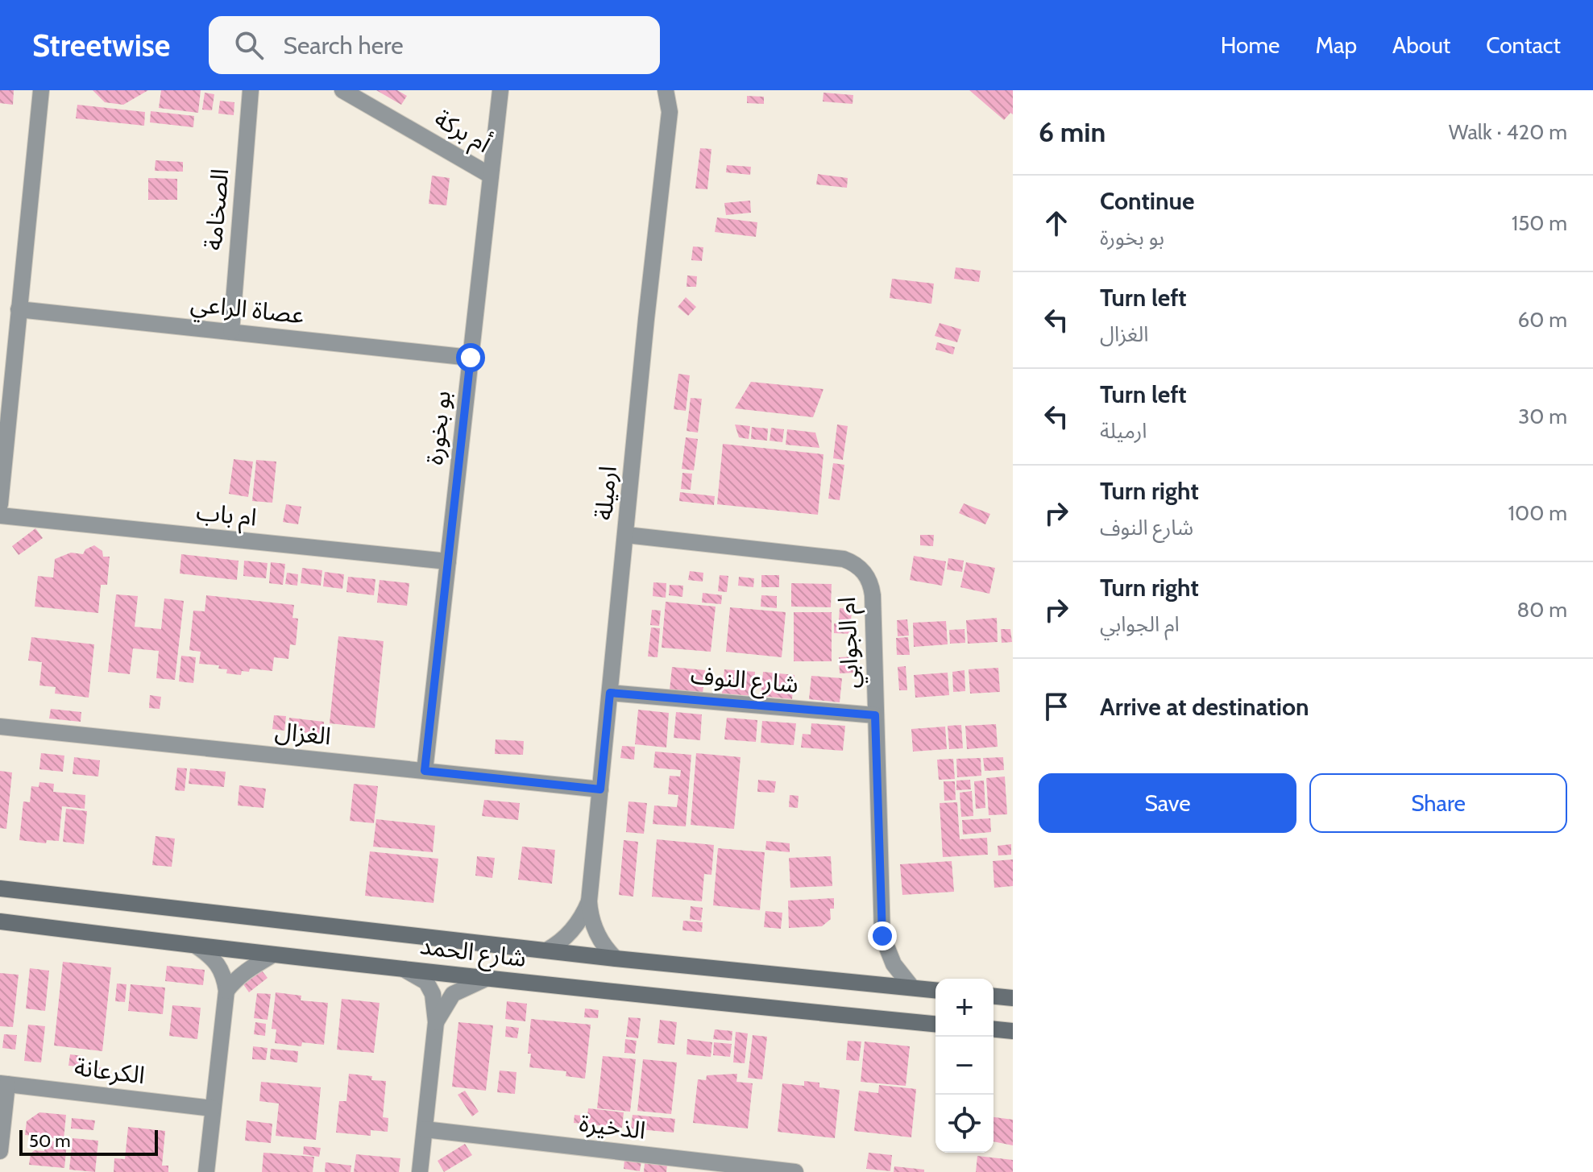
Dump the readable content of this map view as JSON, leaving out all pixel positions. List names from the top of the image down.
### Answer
{
  "streets": {
    "street": [
      "أم بركة",
      "الصخامة",
      "عصاة الراعي",
      "بو بخورة",
      "ارميلة",
      "ام باب",
      "ام الجوابي",
      "شارع النوف",
      "الغزال",
      "شارع الحمد",
      "الكرعانة",
      "الذخيرة"
    ]
  },
  "crossings": [
    ["أم بركة", "بو بخورة"],
    ["الصخامة", "عصاة الراعي"],
    ["عصاة الراعي", "بو بخورة"],
    ["بو بخورة", "ام باب"],
    ["بو بخورة", "الغزال"],
    ["ارميلة", "ام الجوابي"],
    ["ارميلة", "شارع النوف"],
    ["ارميلة", "الغزال"],
    ["ارميلة", "شارع الحمد"],
    ["ام الجوابي", "شارع النوف"],
    ["ام الجوابي", "شارع الحمد"]
  ],
  "scale_bar": "50 m",
  "page": {
    "header": "Streetwise",
    "search": "Search here",
    "nav": [
      "Home",
      "Map",
      "About",
      "Contact"
    ],
    "heading": ["6 min", "Walk · 420 m"],
    "list": [
      ["Continue", "بو بخورة", "150 m"],
      ["Turn left", "الغزال", "60 m"],
      ["Turn left", "ارميلة", "30 m"],
      ["Turn right", "شارع النوف", "100 m"],
      ["Turn right", "ام الجوابي", "80 m"],
      "Arrive at destination"
    ],
    "buttons": ["Save", "Share"],
    "map_buttons": ["+", "−"],
    "scale": "50 m"
  }
}
